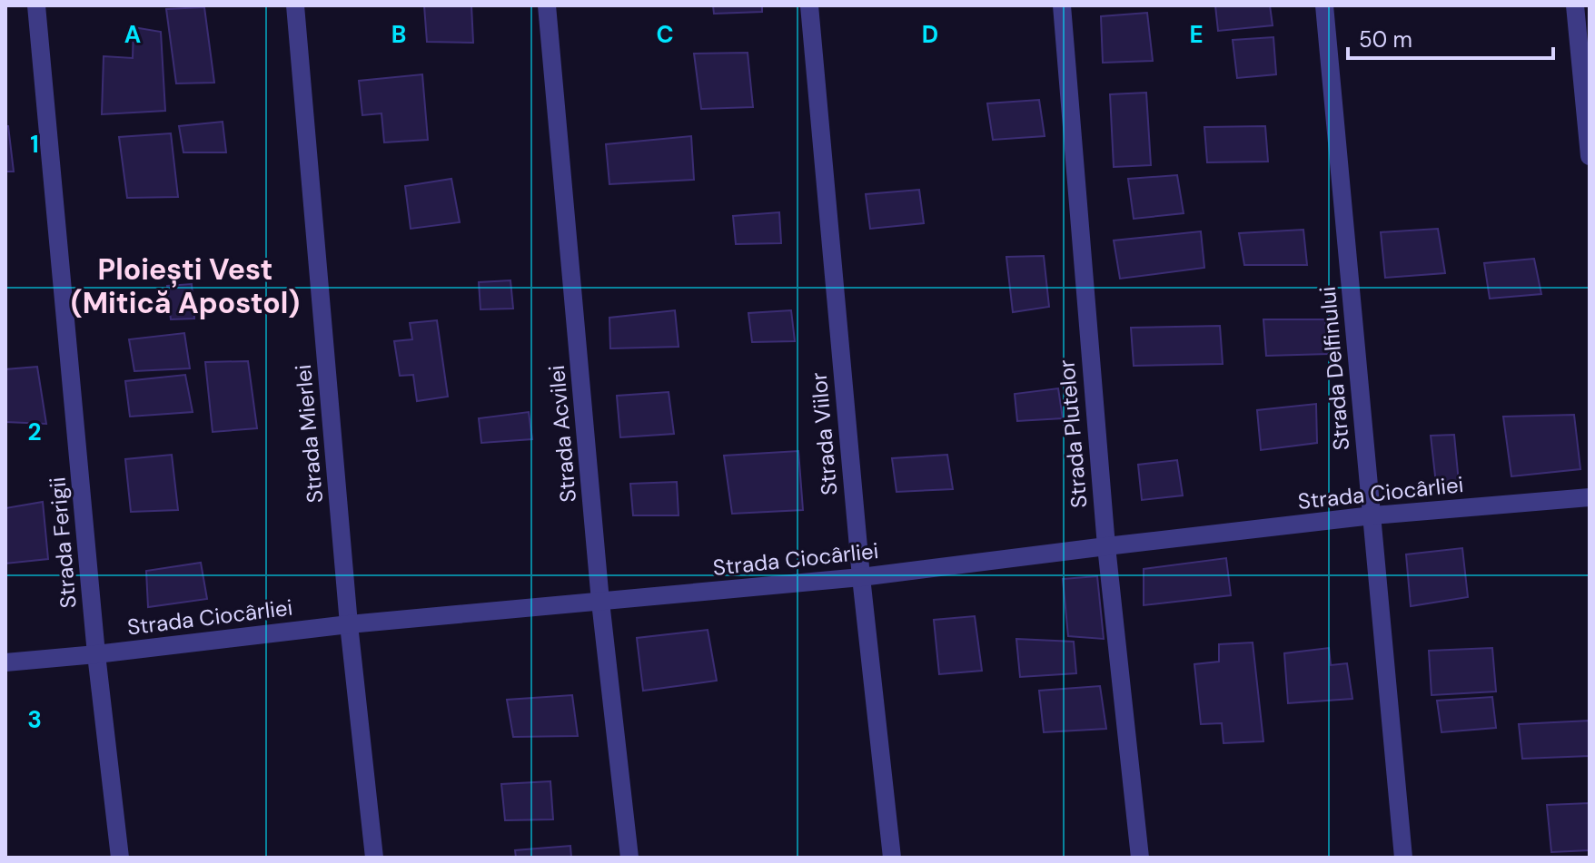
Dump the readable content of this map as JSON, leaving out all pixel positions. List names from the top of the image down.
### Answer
{
  "streets": {
    "street": [
      "Strada Delfinului",
      "Strada Mierlei",
      "Strada Acvilei",
      "Strada Viilor",
      "Strada Plutelor",
      "Strada Ciocârliei",
      "Strada Ferigii"
    ]
  },
  "crossings": [
    ["Strada Delfinului", "Strada Ciocârliei"],
    ["Strada Mierlei", "Strada Ciocârliei"],
    ["Strada Acvilei", "Strada Ciocârliei"],
    ["Strada Viilor", "Strada Ciocârliei"],
    ["Strada Plutelor", "Strada Ciocârliei"],
    ["Strada Ciocârliei", "Strada Ferigii"]
  ],
  "districts": ["Ploiești Vest (Mitică Apostol)"],
  "scale_bar": "50 m",
  "grid": {
    "columns": [
      "A",
      "B",
      "C",
      "D",
      "E"
    ],
    "rows": ["1", "2", "3"]
  }
}
